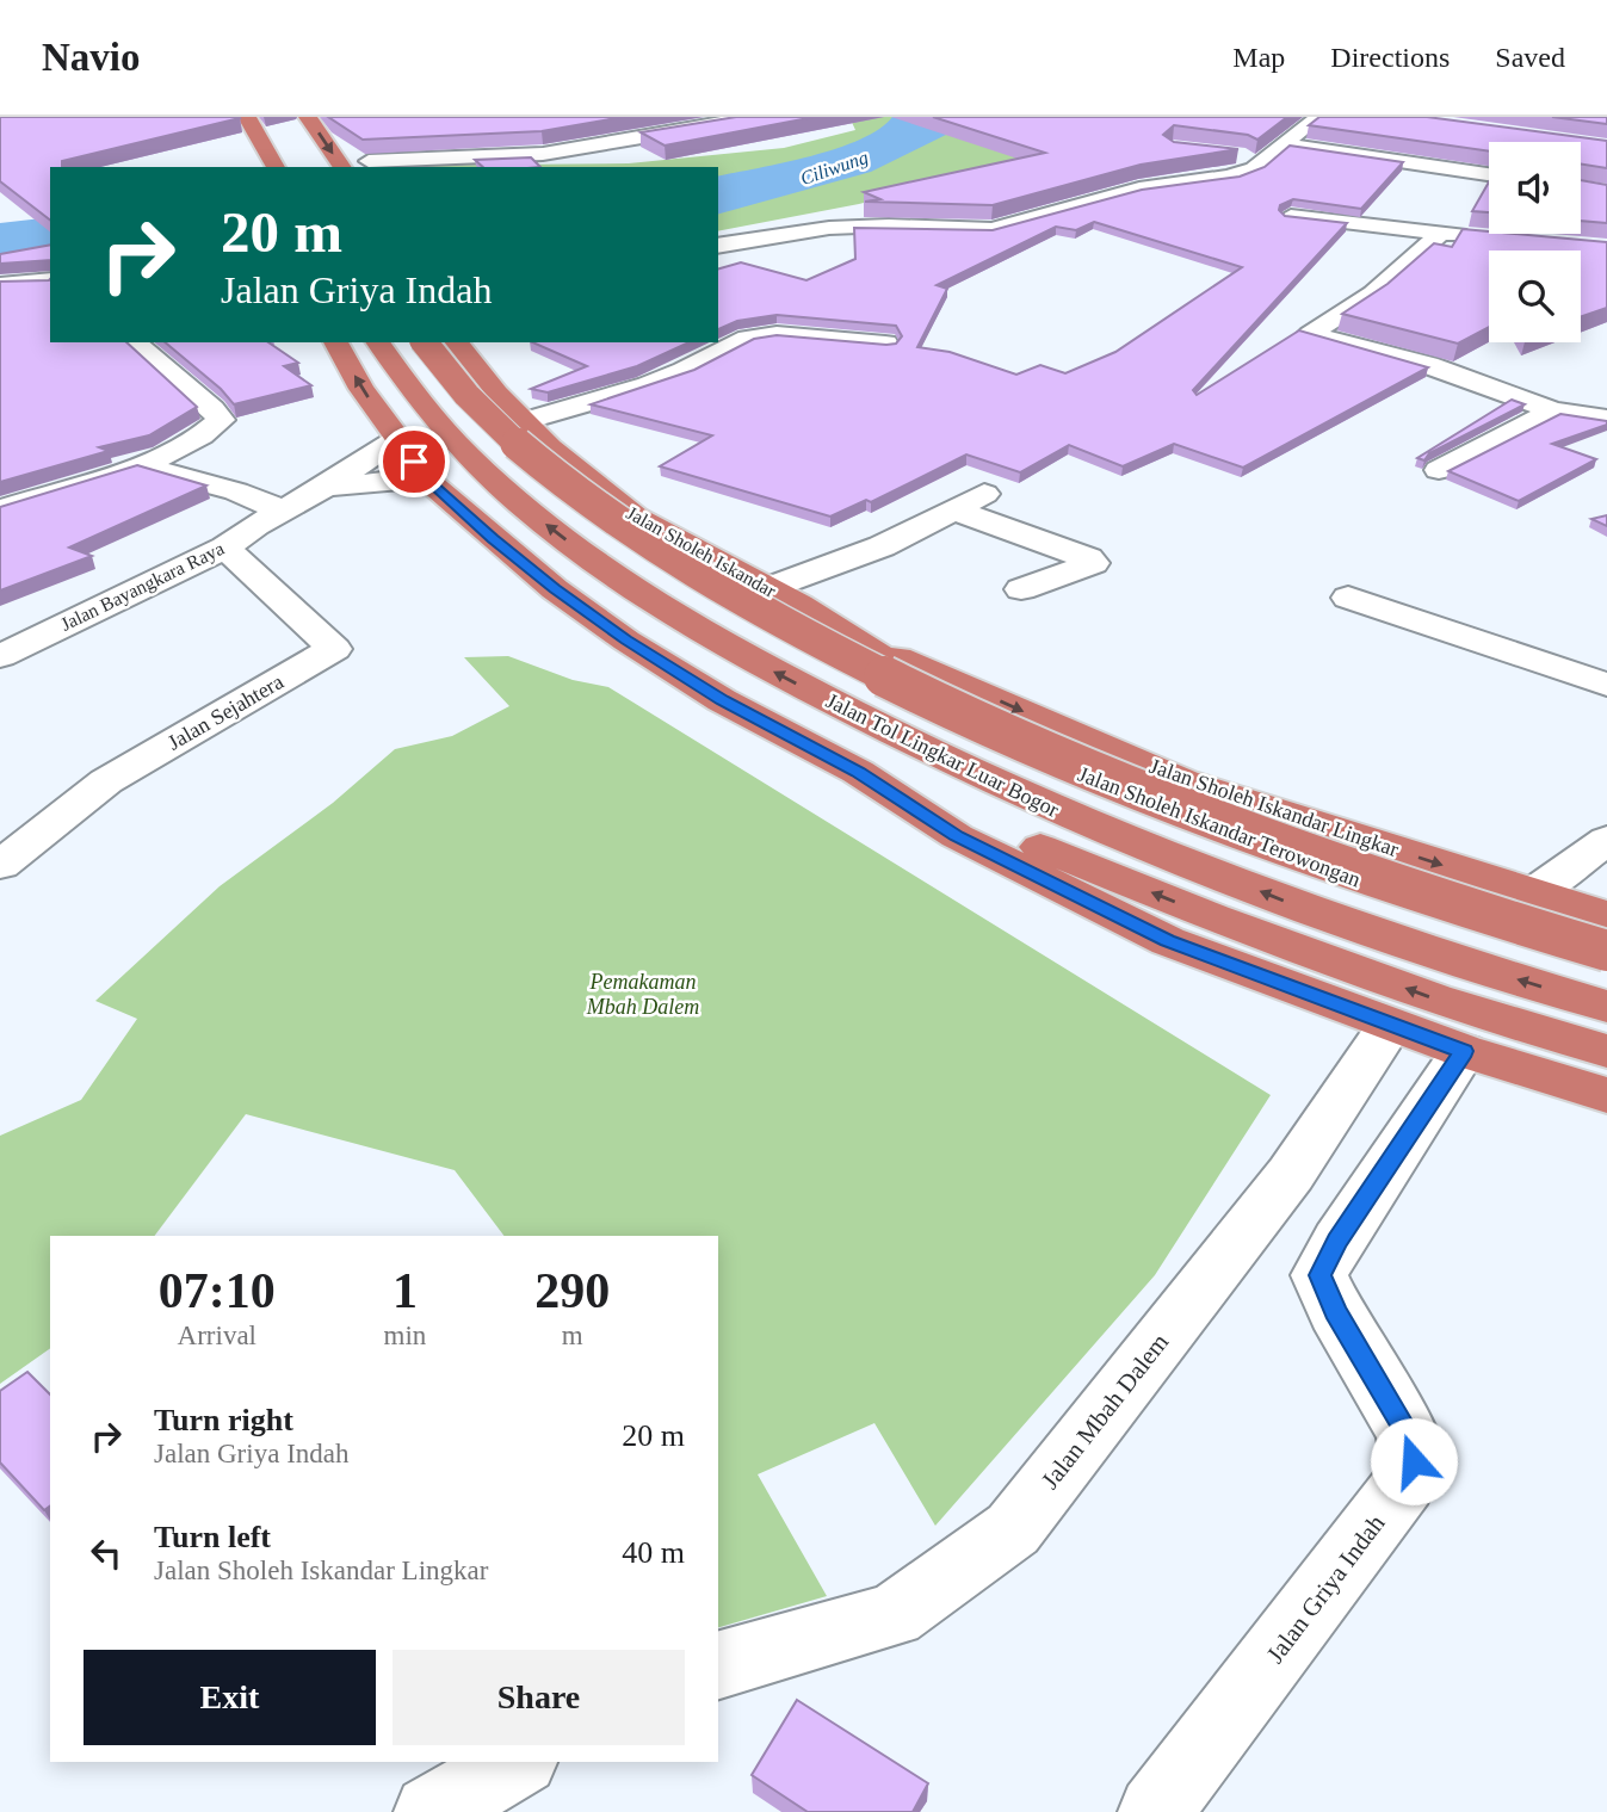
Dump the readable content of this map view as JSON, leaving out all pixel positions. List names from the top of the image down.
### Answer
{
  "streets": {
    "highway": [
      "Jalan Sholeh Iskandar",
      "Jalan Tol Lingkar Luar Bogor",
      "Jalan Sholeh Iskandar Lingkar",
      "Jalan Sholeh Iskandar Terowongan"
    ],
    "street": [
      "Jalan Bayangkara Raya",
      "Jalan Sejahtera",
      "Jalan Mbah Dalem",
      "Jalan Griya Indah"
    ]
  },
  "crossings": [
    ["Jalan Sholeh Iskandar", "Jalan Sholeh Iskandar Lingkar"],
    ["Jalan Sholeh Iskandar", "Jalan Sholeh Iskandar Terowongan"],
    ["Jalan Bayangkara Raya", "Jalan Sejahtera"],
    ["Jalan Sholeh Iskandar Lingkar", "Jalan Sholeh Iskandar Terowongan"]
  ],
  "water": ["Ciliwung"],
  "parks": ["Pemakaman Mbah Dalem"],
  "page": {
    "header": "Navio",
    "nav": ["Map", "Directions", "Saved"],
    "turn": ["20 m", "Jalan Griya Indah"],
    "eta": [
      "07:10",
      "Arrival",
      "1",
      "min",
      "290",
      "m"
    ],
    "list": [
      {
        "name": "Turn right",
        "note": "Jalan Griya Indah",
        "value": "20 m"
      },
      {
        "name": "Turn left",
        "note": "Jalan Sholeh Iskandar Lingkar",
        "value": "40 m"
      }
    ],
    "buttons": ["Exit", "Share"]
  }
}
